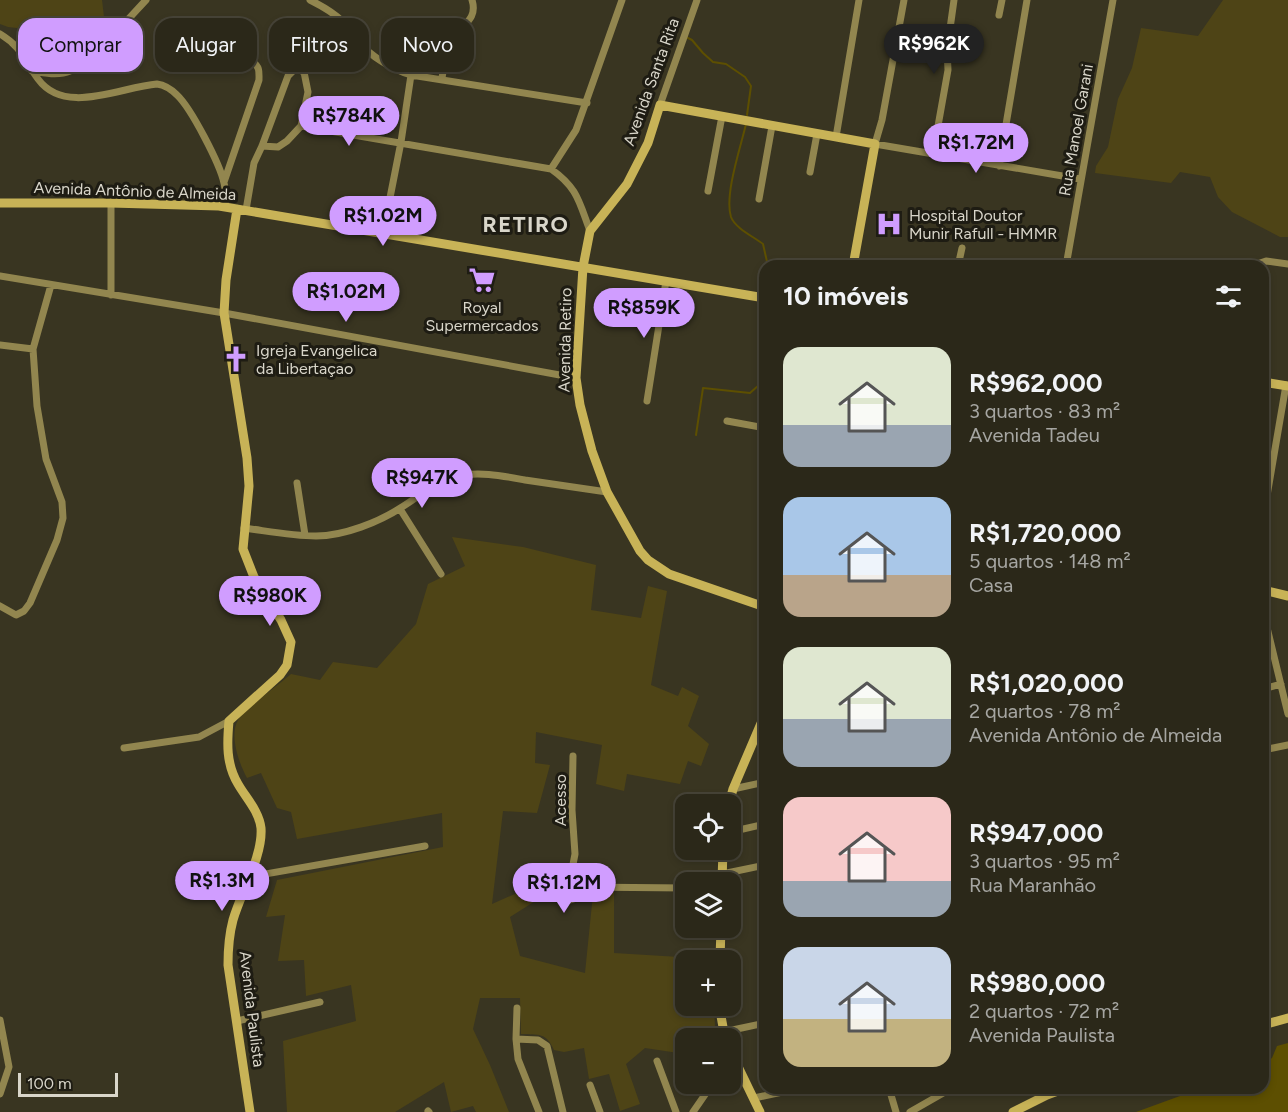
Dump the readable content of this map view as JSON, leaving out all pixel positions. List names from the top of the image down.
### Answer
{
  "streets": {
    "street": [
      "Avenida Santa Rita",
      "Rua Manoel Garani",
      "Avenida Antônio de Almeida",
      "Avenida Retiro",
      "Acesso",
      "Avenida Paulista"
    ]
  },
  "crossings": [
    ["Avenida Santa Rita", "Avenida Antônio de Almeida"],
    ["Avenida Santa Rita", "Avenida Retiro"],
    ["Avenida Antônio de Almeida", "Avenida Retiro"]
  ],
  "districts": ["RETIRO"],
  "places": {
    "hospital": ["Hospital Doutor Munir Rafull - HMMR"],
    "supermarket": ["Royal Supermercados"],
    "church": ["Igreja Evangelica da Libertaçao"]
  },
  "scale_bar": "100 m",
  "page": {
    "chip": [
      "Comprar",
      "Alugar",
      "Filtros",
      "Novo"
    ],
    "price": [
      "R$962K",
      "R$784K",
      "R$1.72M",
      "R$1.02M",
      "R$1.02M",
      "R$859K",
      "R$947K",
      "R$980K",
      "R$1.3M",
      "R$1.12M"
    ],
    "heading": "10 imóveis",
    "list": [
      {
        "name": "R$962,000",
        "note": "3 quartos · 83 m² · Avenida Tadeu"
      },
      {
        "name": "R$1,720,000",
        "note": "5 quartos · 148 m² · Casa"
      },
      {
        "name": "R$1,020,000",
        "note": "2 quartos · 78 m² · Avenida Antônio de Almeida"
      },
      {
        "name": "R$947,000",
        "note": "3 quartos · 95 m² · Rua Maranhão"
      },
      {
        "name": "R$980,000",
        "note": "2 quartos · 72 m² · Avenida Paulista"
      }
    ],
    "map_buttons": ["+", "−"],
    "scale": "100 m"
  }
}
